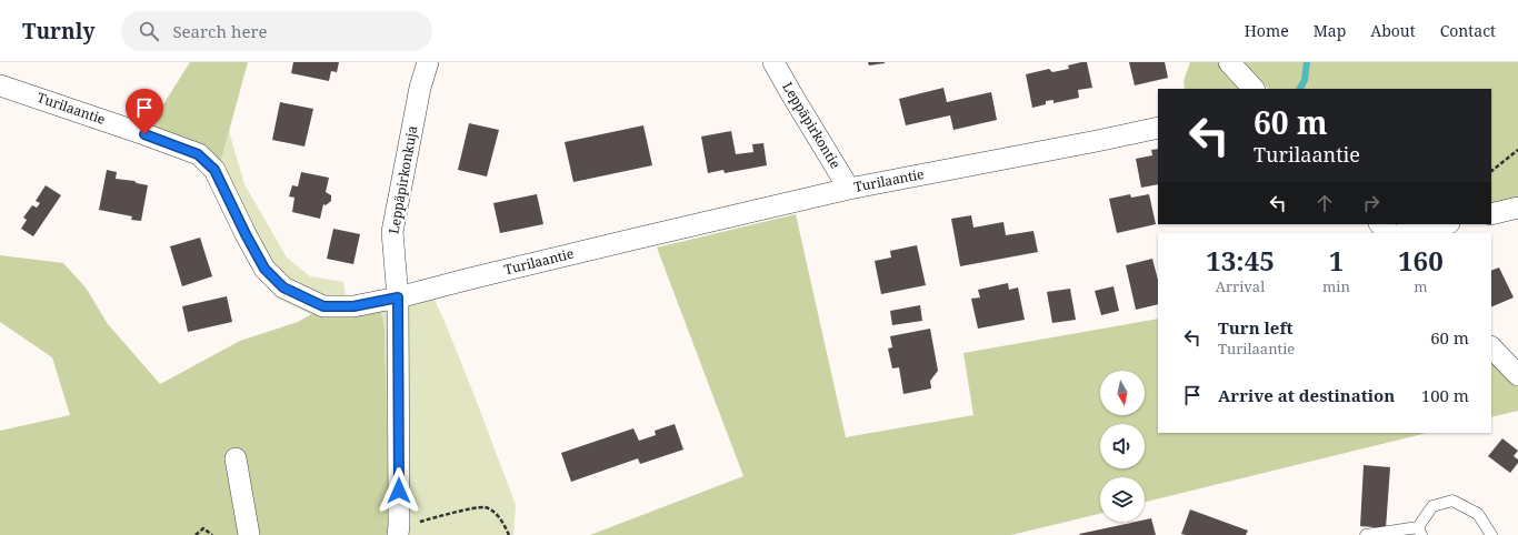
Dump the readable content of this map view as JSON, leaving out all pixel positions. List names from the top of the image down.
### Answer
{
  "streets": {
    "street": ["Turilaantie", "Leppäpirkontie", "Leppäpirkonkuja"]
  },
  "crossings": [
    ["Turilaantie", "Leppäpirkontie"],
    ["Turilaantie", "Leppäpirkonkuja"]
  ],
  "north": "bottom",
  "page": {
    "header": "Turnly",
    "search": "Search here",
    "nav": [
      "Home",
      "Map",
      "About",
      "Contact"
    ],
    "turn": ["60 m", "Turilaantie"],
    "eta": [
      "13:45",
      "Arrival",
      "1",
      "min",
      "160",
      "m"
    ],
    "list": [
      {
        "name": "Turn left",
        "note": "Turilaantie",
        "value": "60 m"
      },
      {
        "name": "Arrive at destination",
        "value": "100 m"
      }
    ]
  }
}
